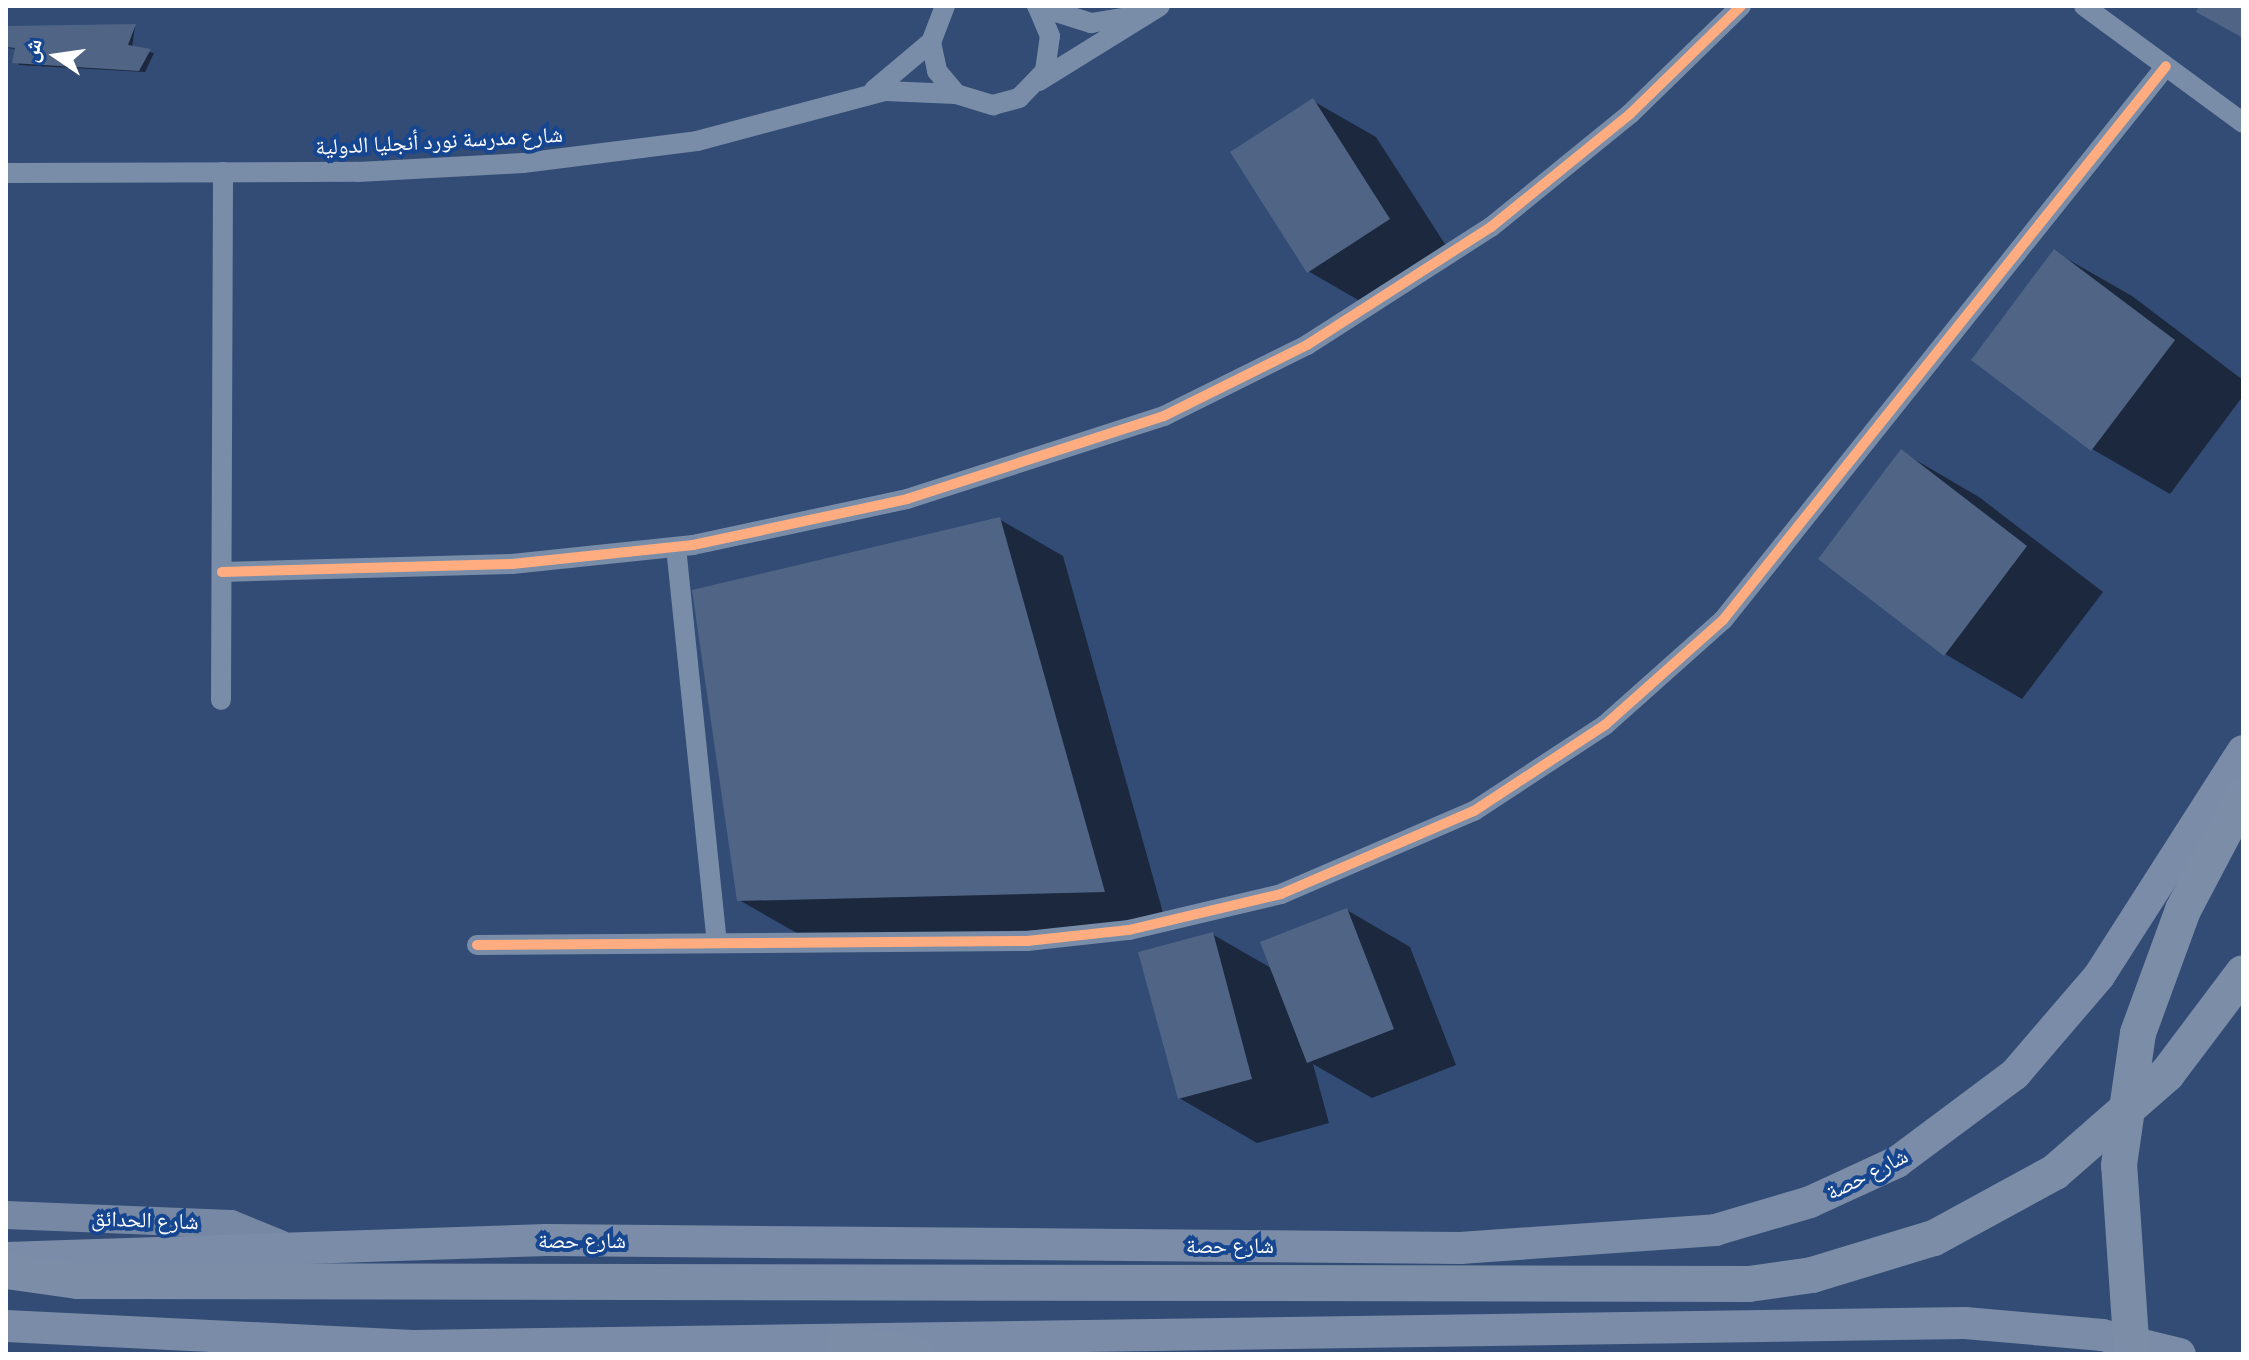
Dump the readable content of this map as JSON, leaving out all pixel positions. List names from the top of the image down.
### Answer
{
  "streets": {
    "main road": ["شارع حصة"],
    "street": ["شارع مدرسة نورد أنجليا الدولية", "شارع الحدائق"]
  },
  "crossings": [
    ["شارع حصة", "شارع الحدائق"]
  ],
  "north": "left"
}
